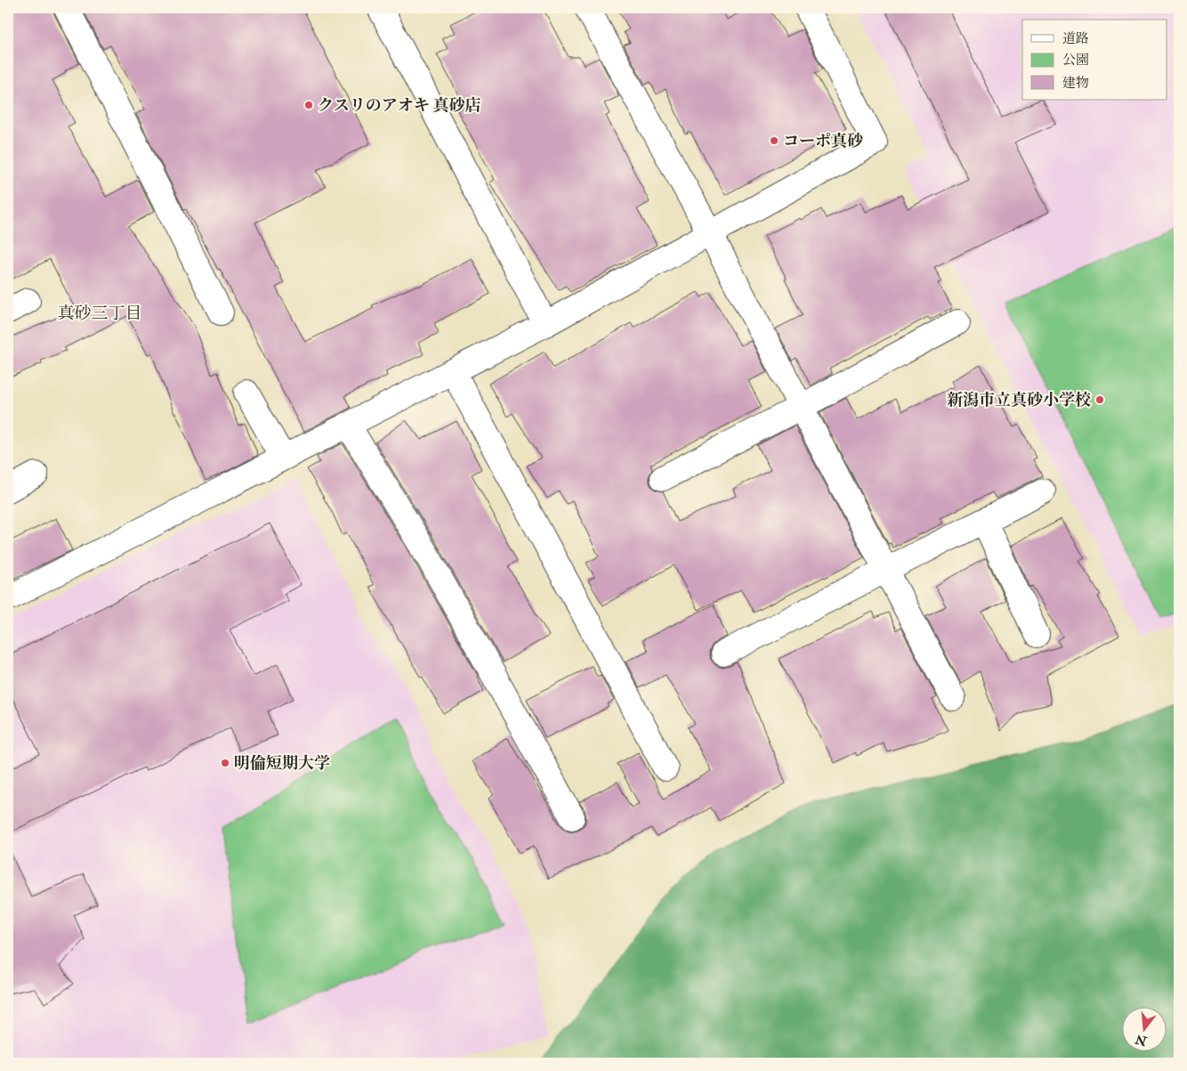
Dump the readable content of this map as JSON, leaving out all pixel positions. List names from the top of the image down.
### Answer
{
  "districts": ["真砂三丁目"],
  "places": [
    "クスリのアオキ 真砂店",
    "コーポ真砂",
    "新潟市立真砂小学校",
    "明倫短期大学"
  ],
  "legend": ["道路", "公園", "建物"],
  "north": "bottom"
}
